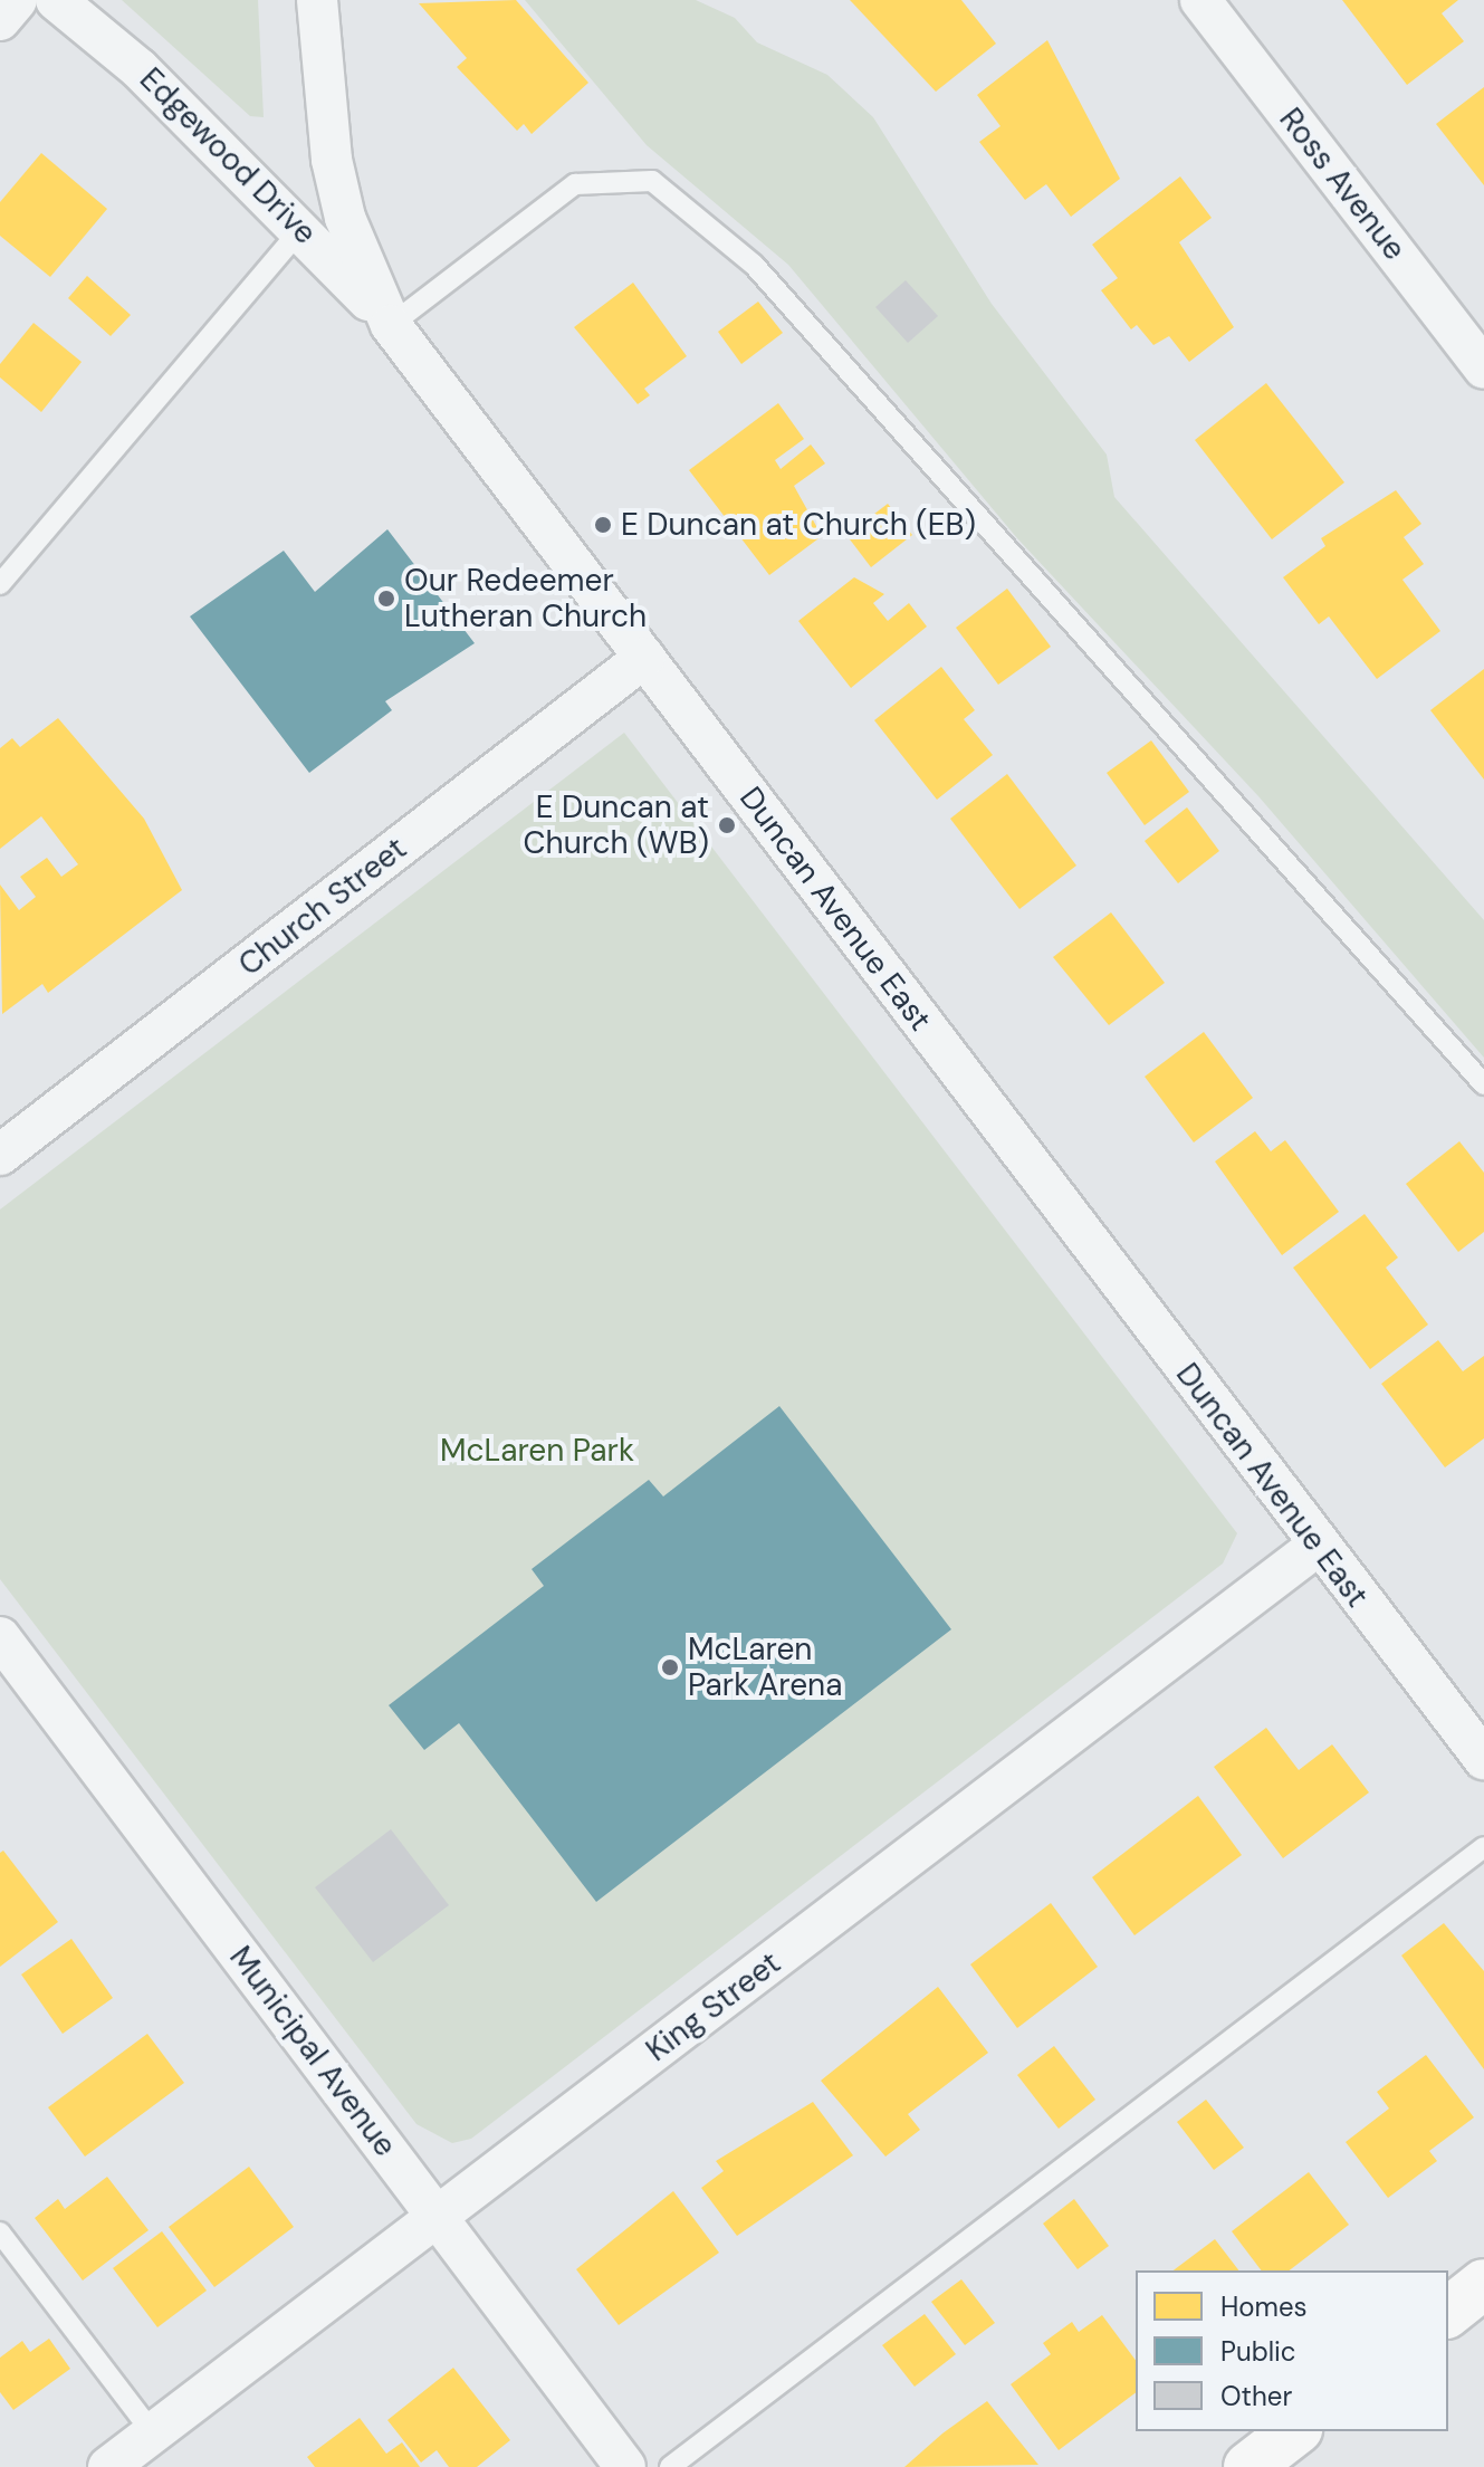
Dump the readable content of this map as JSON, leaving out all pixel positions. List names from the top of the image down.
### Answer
{
  "streets": {
    "street": [
      "Edgewood Drive",
      "Ross Avenue",
      "Church Street",
      "Duncan Avenue East",
      "King Street",
      "Municipal Avenue"
    ]
  },
  "crossings": [
    ["Edgewood Drive", "Duncan Avenue East"],
    ["Church Street", "Duncan Avenue East"],
    ["Duncan Avenue East", "King Street"],
    ["King Street", "Municipal Avenue"]
  ],
  "parks": ["McLaren Park"],
  "places": [
    "E Duncan at Church (EB)",
    "Our Redeemer Lutheran Church",
    "E Duncan at Church (WB)",
    "McLaren Park Arena"
  ],
  "legend": ["Homes", "Public", "Other"]
}
